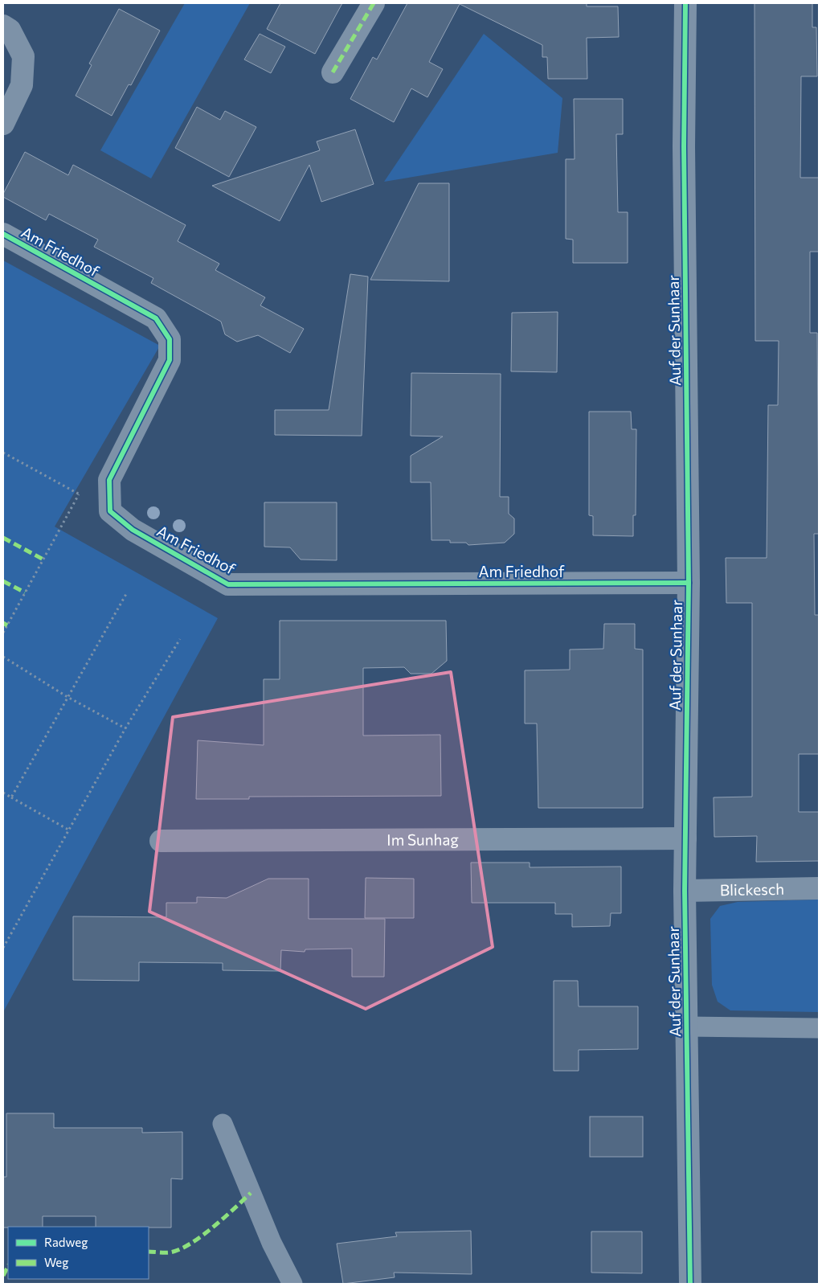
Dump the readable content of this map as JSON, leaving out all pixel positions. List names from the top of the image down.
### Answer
{
  "streets": {
    "street": [
      "Am Friedhof",
      "Auf der Sunhaar",
      "Im Sunhag",
      "Blickesch"
    ]
  },
  "crossings": [
    ["Am Friedhof", "Auf der Sunhaar"],
    ["Auf der Sunhaar", "Im Sunhag"],
    ["Auf der Sunhaar", "Blickesch"]
  ],
  "legend": ["Radweg", "Weg"]
}
